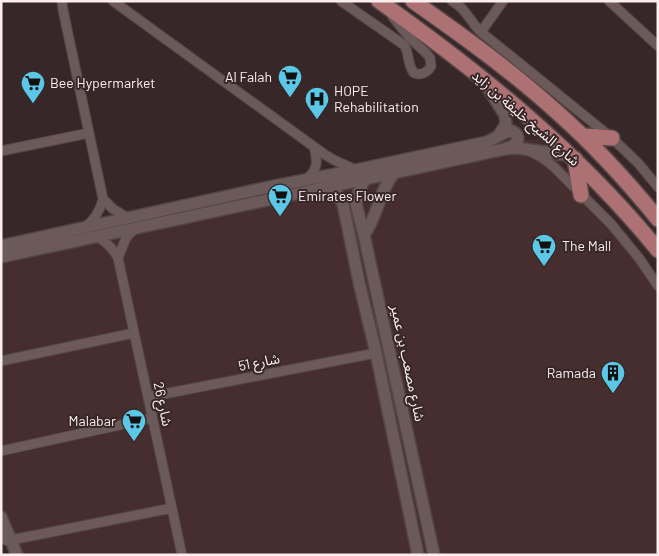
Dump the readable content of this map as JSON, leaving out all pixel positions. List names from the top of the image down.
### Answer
{
  "streets": {
    "main road": ["شارع الشيخ خليفة بن زايد"],
    "street": ["شارع 51", "شارع مصعب بن عمير", "شارع 26"]
  },
  "crossings": [
    ["شارع 51", "شارع 26"]
  ],
  "places": {
    "supermarket": [
      "Al Falah",
      "Bee Hypermarket",
      "Emirates Flower",
      "The Mall",
      "Malabar"
    ],
    "hospital": ["HOPE Rehabilitation"],
    "building": ["Ramada"]
  }
}
